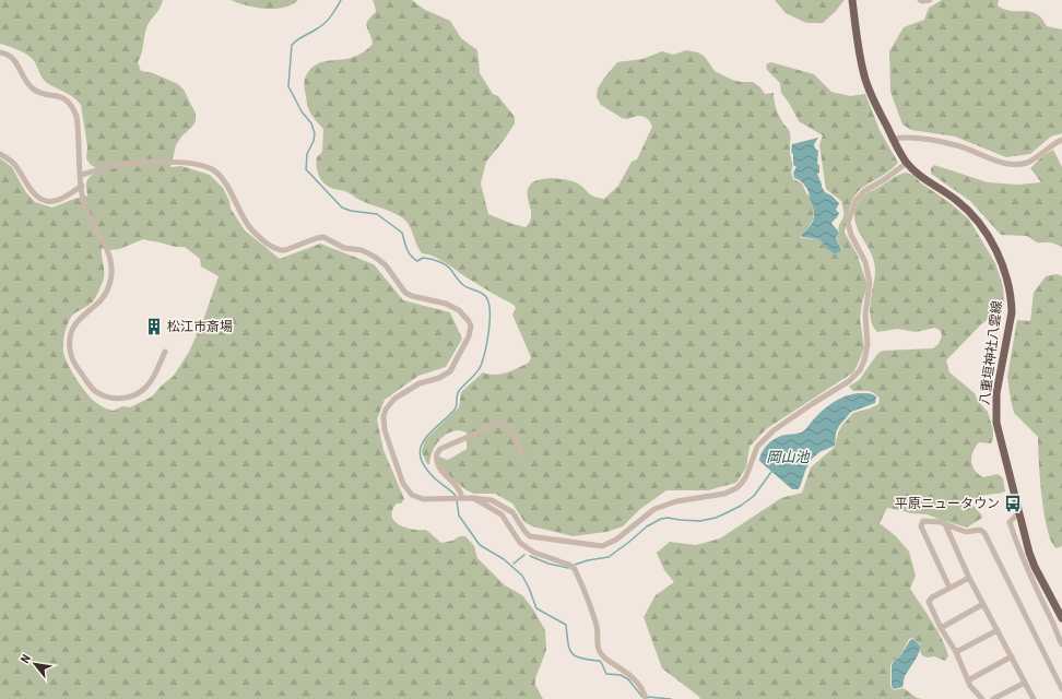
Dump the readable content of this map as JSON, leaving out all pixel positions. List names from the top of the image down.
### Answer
{
  "streets": {
    "main road": ["八重垣神社八雲線"]
  },
  "water": ["岡山池"],
  "places": {
    "building": ["松江市斎場"],
    "bus stop": ["平原ニュータウン"]
  },
  "north": "top left"
}
